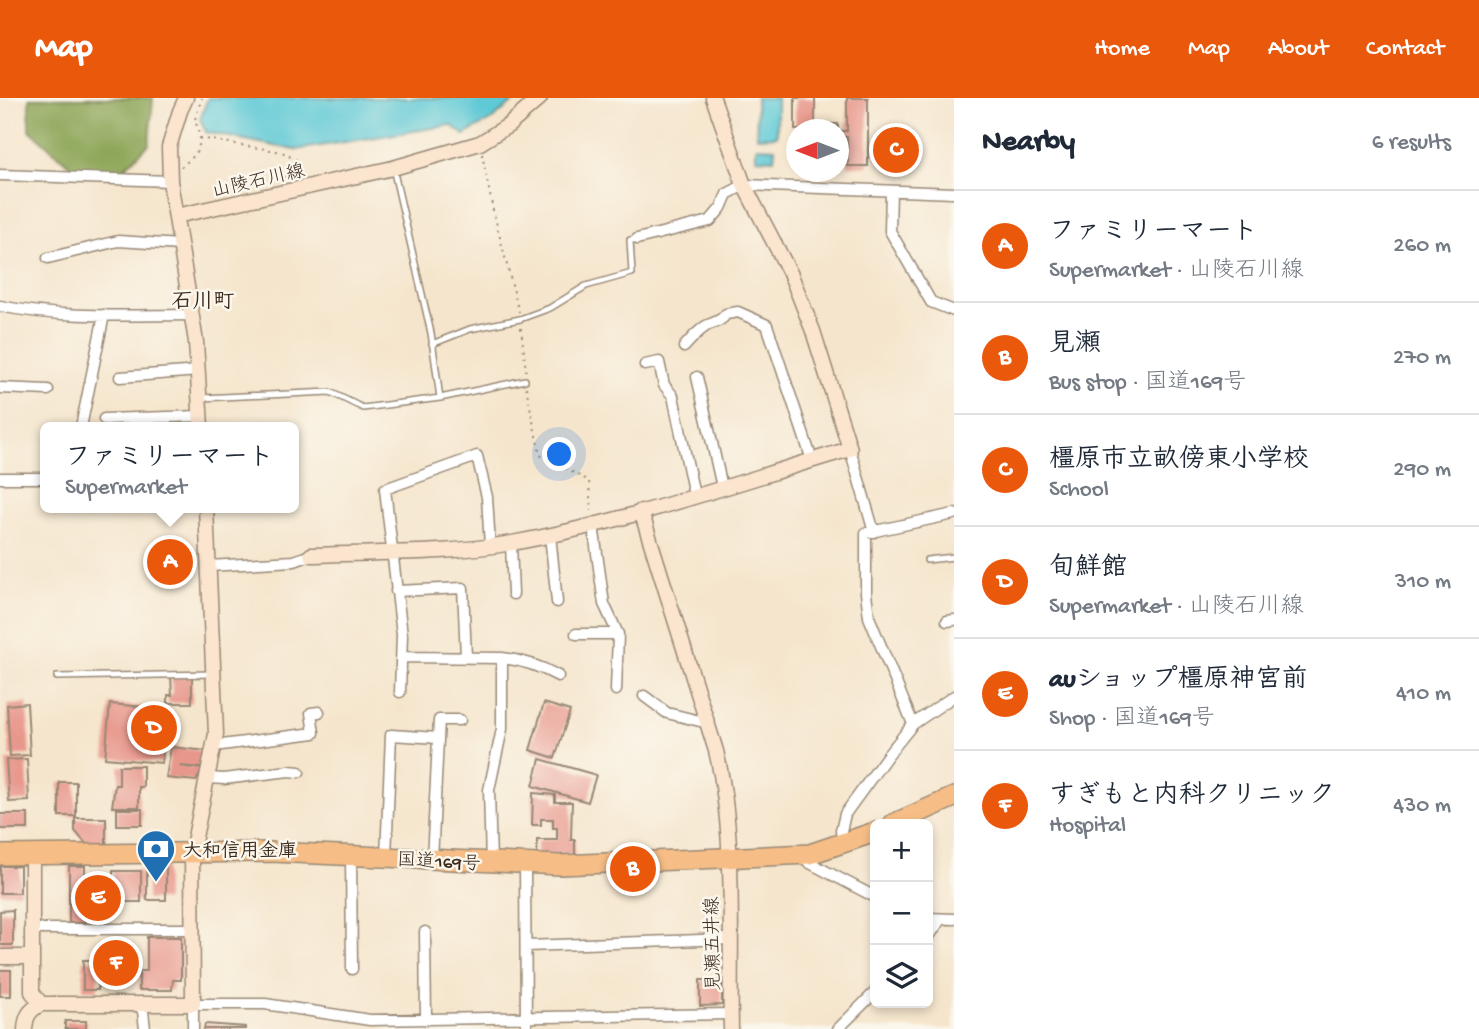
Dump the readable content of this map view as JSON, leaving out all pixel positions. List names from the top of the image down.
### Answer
{
  "streets": {
    "highway": ["国道169号"],
    "street": ["山陵石川線", "見瀬五井線"]
  },
  "crossings": [
    ["国道169号", "見瀬五井線"]
  ],
  "districts": ["石川町"],
  "places": {
    "bank": ["大和信用金庫"]
  },
  "north": "left",
  "page": {
    "header": "Map",
    "nav": [
      "Home",
      "Map",
      "About",
      "Contact"
    ],
    "heading": ["Nearby", "6 results"],
    "pins": [
      "C",
      "A",
      "D",
      "B",
      "E",
      "F"
    ],
    "list": [
      {
        "mark": "A",
        "name": "ファミリーマート",
        "note": "Supermarket · 山陵石川線",
        "value": "260 m"
      },
      {
        "mark": "B",
        "name": "見瀬",
        "note": "Bus stop · 国道169号",
        "value": "270 m"
      },
      {
        "mark": "C",
        "name": "橿原市立畝傍東小学校",
        "note": "School",
        "value": "290 m"
      },
      {
        "mark": "D",
        "name": "旬鮮館",
        "note": "Supermarket · 山陵石川線",
        "value": "310 m"
      },
      {
        "mark": "E",
        "name": "auショップ橿原神宮前",
        "note": "Shop · 国道169号",
        "value": "410 m"
      },
      {
        "mark": "F",
        "name": "すぎもと内科クリニック",
        "note": "Hospital",
        "value": "430 m"
      }
    ],
    "popup": ["ファミリーマート", "Supermarket"],
    "map_buttons": ["+", "−"]
  }
}
